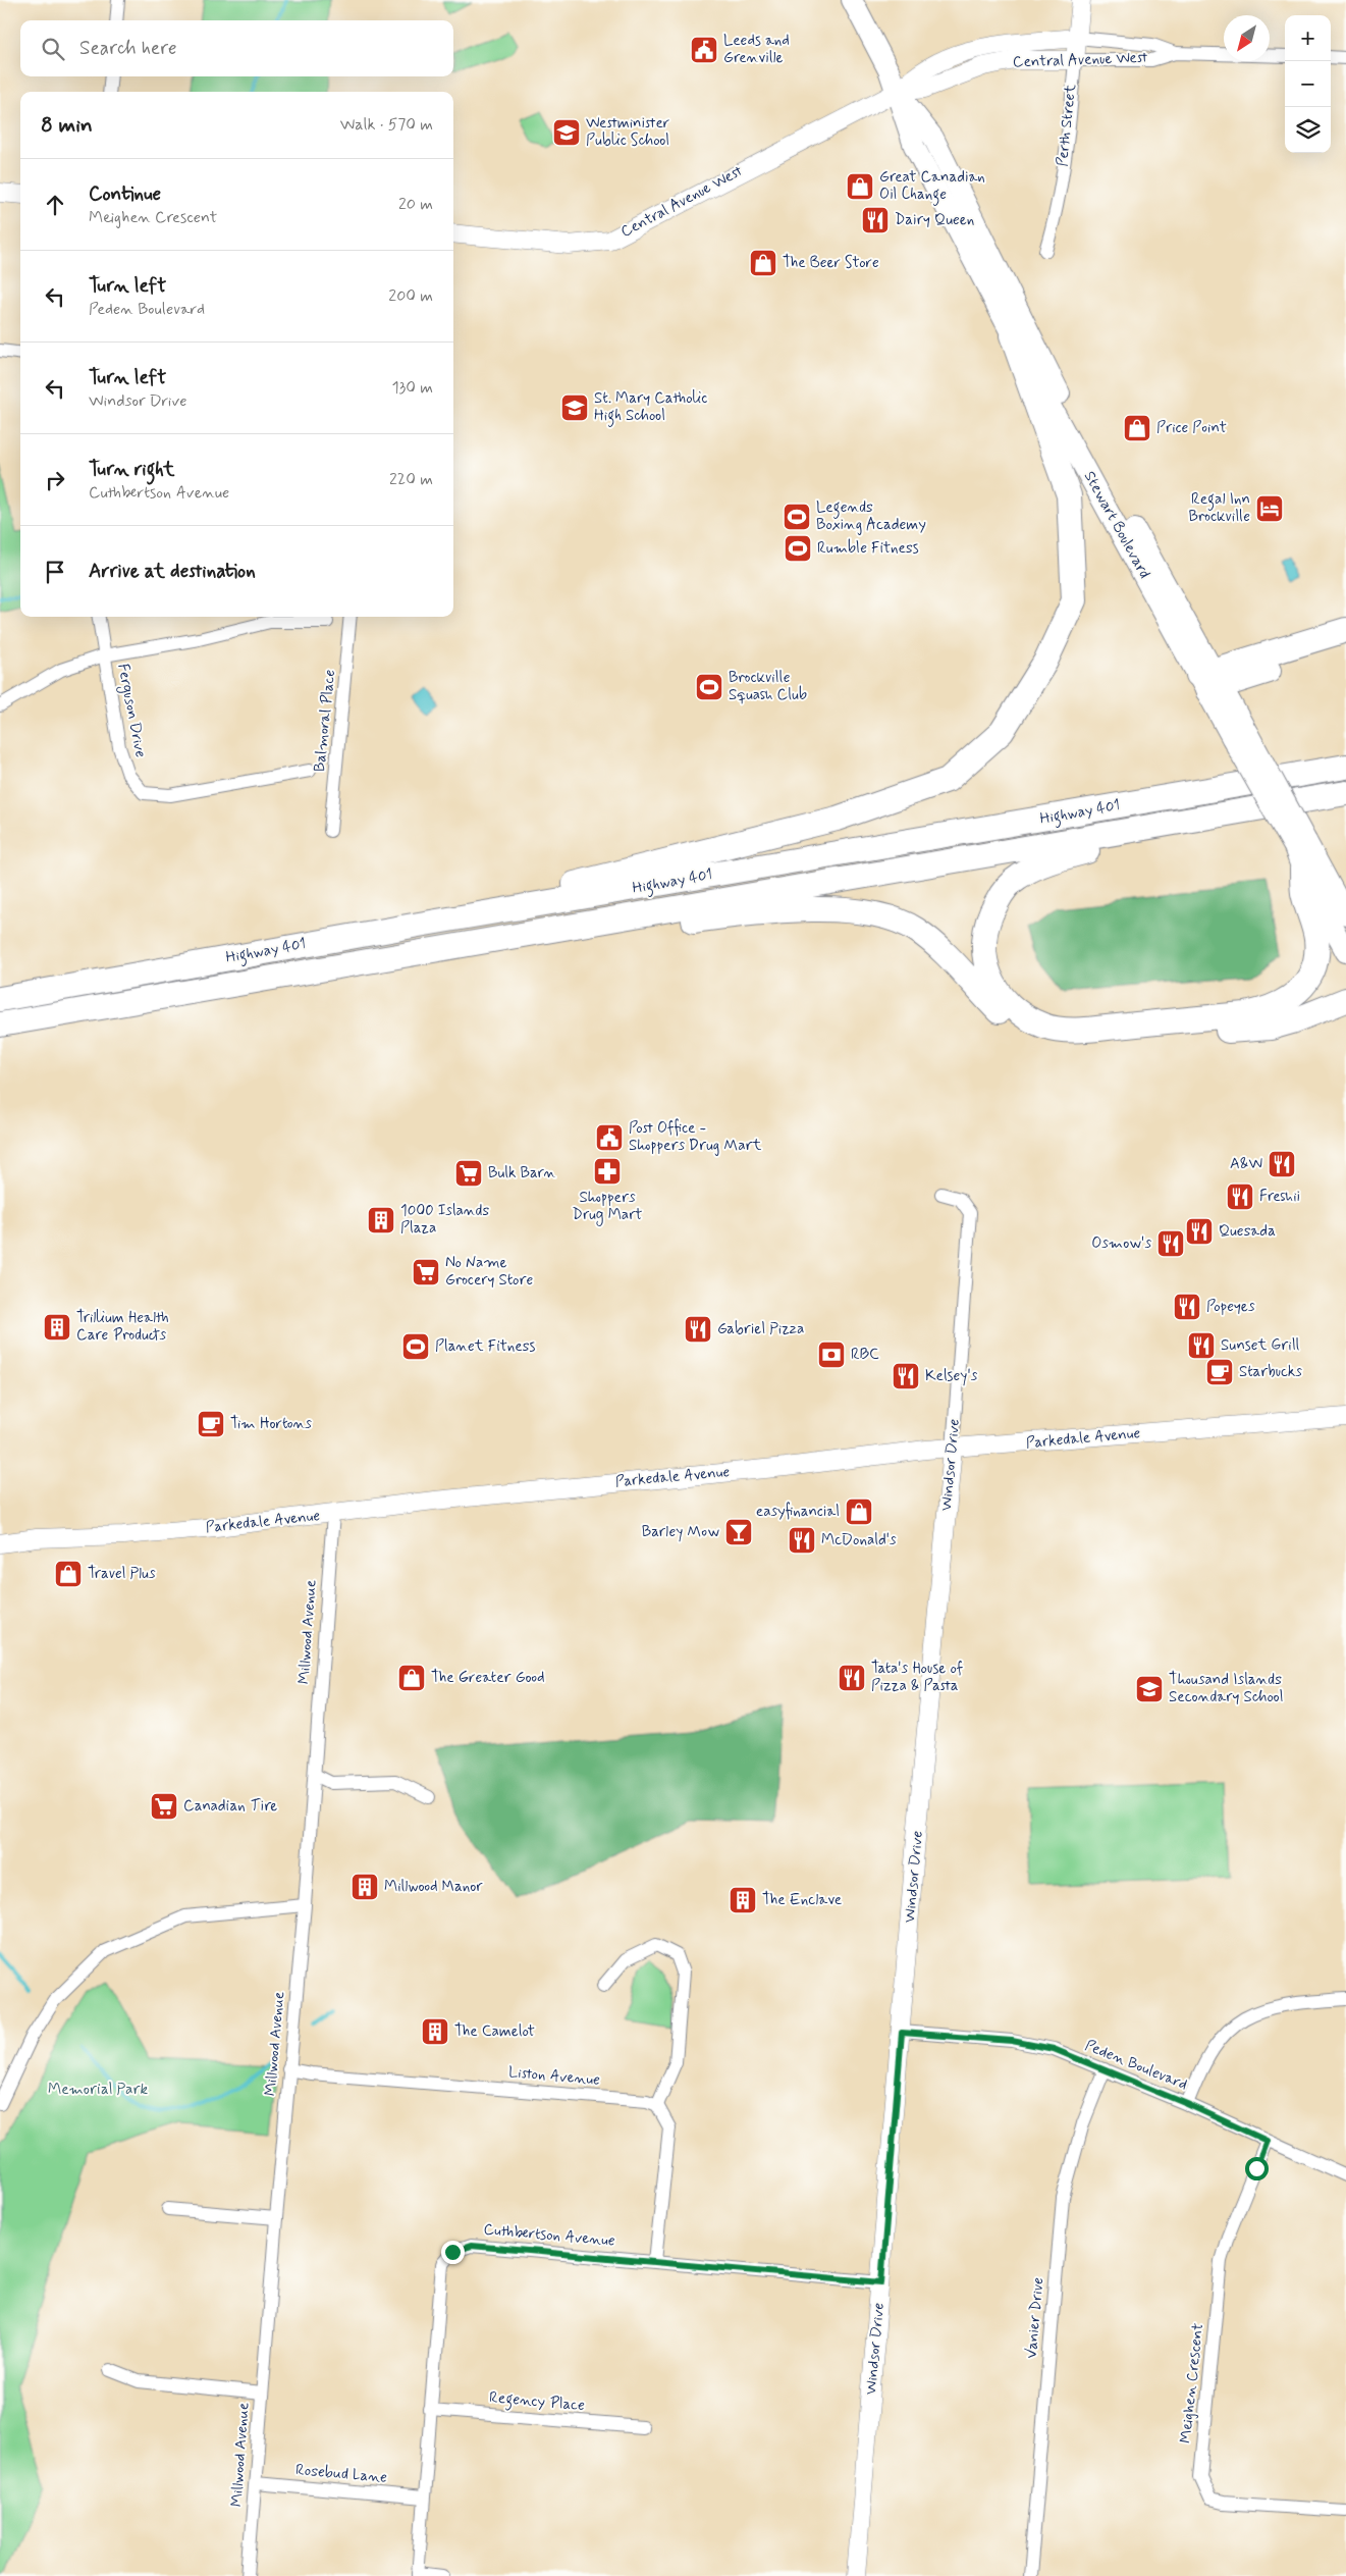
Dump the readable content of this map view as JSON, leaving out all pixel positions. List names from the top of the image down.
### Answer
{
  "streets": {
    "highway": ["Highway 401"],
    "main road": ["Stewart Boulevard"],
    "street": [
      "Central Avenue West",
      "Perth Street",
      "Ferguson Drive",
      "Balmoral Place",
      "Parkedale Avenue",
      "Windsor Drive",
      "Millwood Avenue",
      "Peden Boulevard",
      "Liston Avenue",
      "Cuthbertson Avenue",
      "Vanier Drive",
      "Meighen Crescent",
      "Regency Place",
      "Rosebud Lane"
    ]
  },
  "crossings": [
    ["Central Avenue West", "Perth Street"],
    ["Central Avenue West", "Stewart Boulevard"],
    ["Parkedale Avenue", "Windsor Drive"],
    ["Parkedale Avenue", "Millwood Avenue"],
    ["Windsor Drive", "Peden Boulevard"],
    ["Windsor Drive", "Cuthbertson Avenue"],
    ["Millwood Avenue", "Liston Avenue"],
    ["Millwood Avenue", "Rosebud Lane"],
    ["Peden Boulevard", "Vanier Drive"],
    ["Peden Boulevard", "Meighen Crescent"],
    ["Cuthbertson Avenue", "Regency Place"],
    ["Cuthbertson Avenue", "Rosebud Lane"]
  ],
  "parks": ["Memorial Park"],
  "places": {
    "public building": ["Leeds and Grenville", "Post Office - Shoppers Drug Mart"],
    "school or university": ["Westminister Public School", "St. Mary Catholic High School", "Thousand Islands Secondary School"],
    "shop": [
      "Great Canadian Oil Change",
      "The Beer Store",
      "Price Point",
      "easyfinancial",
      "Travel Plus",
      "The Greater Good"
    ],
    "restaurant": [
      "Dairy Queen",
      "A&W",
      "Freshii",
      "Quesada",
      "Osmow's",
      "Popeyes",
      "Gabriel Pizza",
      "Sunset Grill",
      "Kelsey's",
      "McDonald's",
      "Tata's House of Pizza & Pasta"
    ],
    "hotel": ["Regal Inn Brockville"],
    "sports": [
      "Legends Boxing Academy",
      "Rumble Fitness",
      "Brockville Squash Club",
      "Planet Fitness"
    ],
    "pharmacy": ["Shoppers Drug Mart"],
    "supermarket": ["Bulk Barn", "No Name Grocery Store", "Canadian Tire"],
    "building": [
      "1000 Islands Plaza",
      "Trillium Health Care Products",
      "Millwood Manor",
      "The Enclave",
      "The Camelot"
    ],
    "bank": ["RBC"],
    "cafe": ["Starbucks", "Tim Hortons"],
    "bar": ["Barley Mow"]
  },
  "north": "bottom left",
  "page": {
    "map_buttons": ["+", "−"],
    "search": "Search here",
    "heading": ["8 min", "Walk · 570 m"],
    "list": [
      ["Continue", "Meighen Crescent", "20 m"],
      ["Turn left", "Peden Boulevard", "200 m"],
      ["Turn left", "Windsor Drive", "130 m"],
      ["Turn right", "Cuthbertson Avenue", "220 m"],
      "Arrive at destination"
    ]
  }
}
